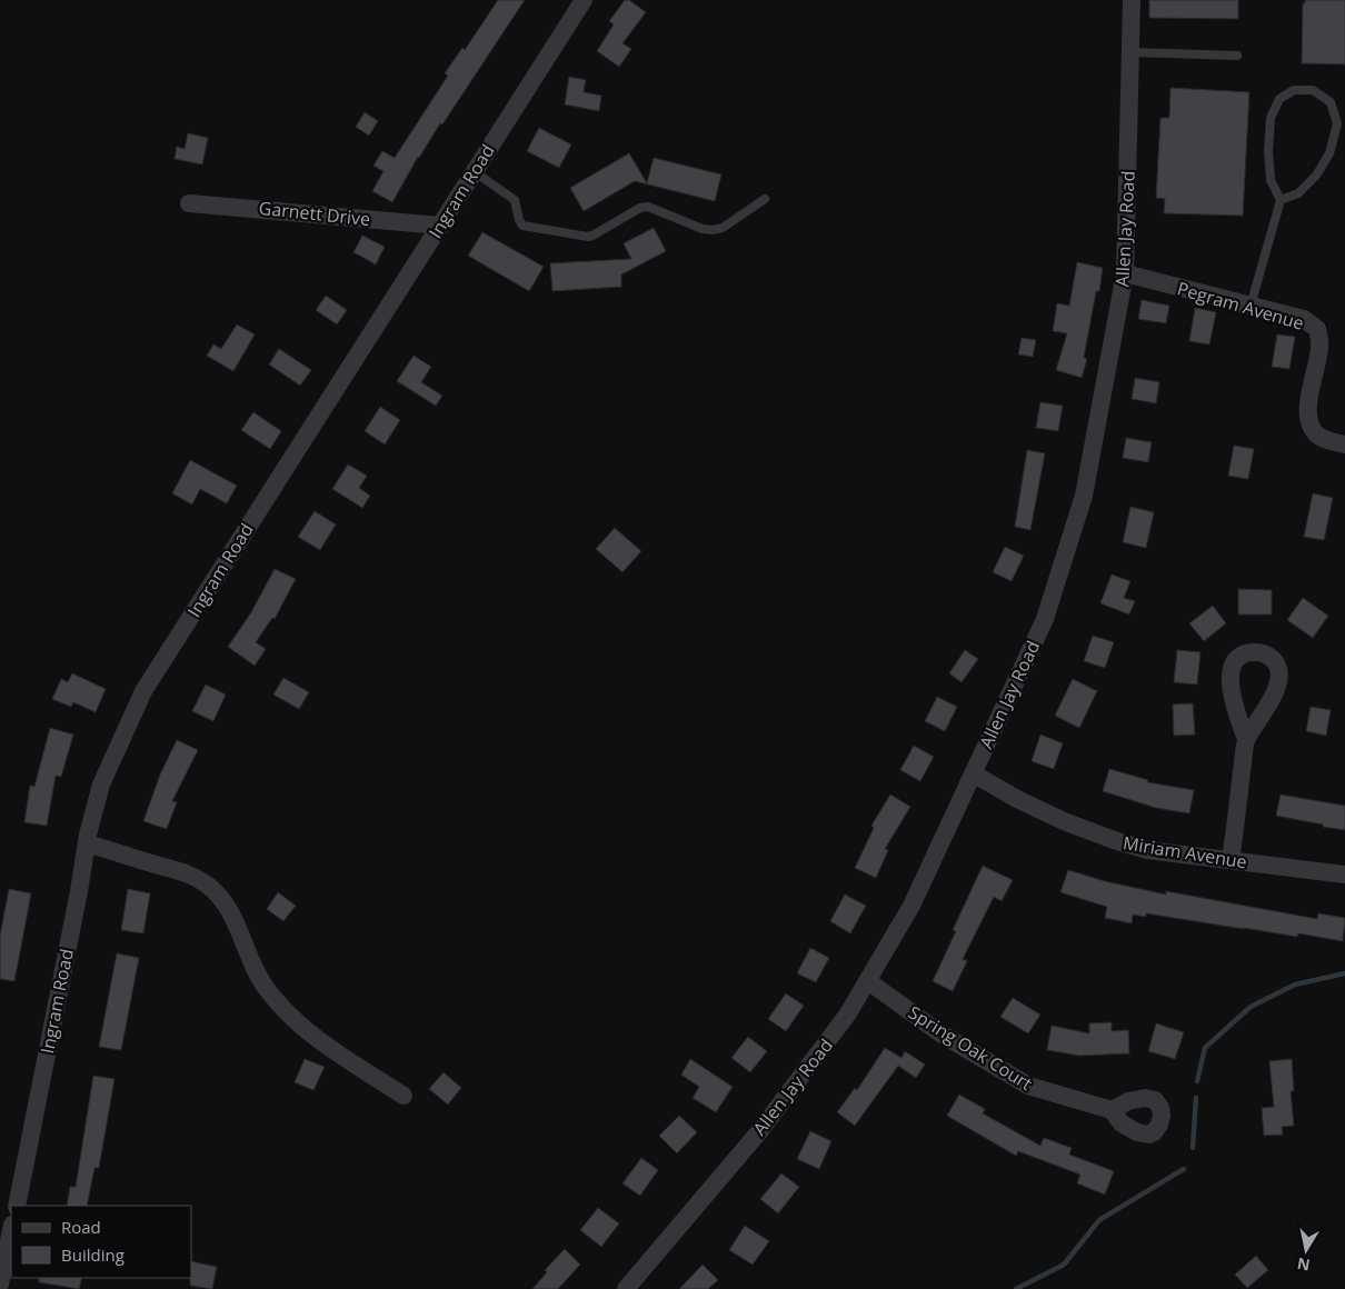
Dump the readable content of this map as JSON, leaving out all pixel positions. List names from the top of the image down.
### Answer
{
  "streets": {
    "street": [
      "Ingram Road",
      "Garnett Drive",
      "Allen Jay Road",
      "Pegram Avenue",
      "Miriam Avenue",
      "Spring Oak Court"
    ]
  },
  "crossings": [
    ["Ingram Road", "Garnett Drive"],
    ["Allen Jay Road", "Pegram Avenue"],
    ["Allen Jay Road", "Miriam Avenue"],
    ["Allen Jay Road", "Spring Oak Court"]
  ],
  "legend": ["Road", "Building"],
  "north": "bottom"
}
